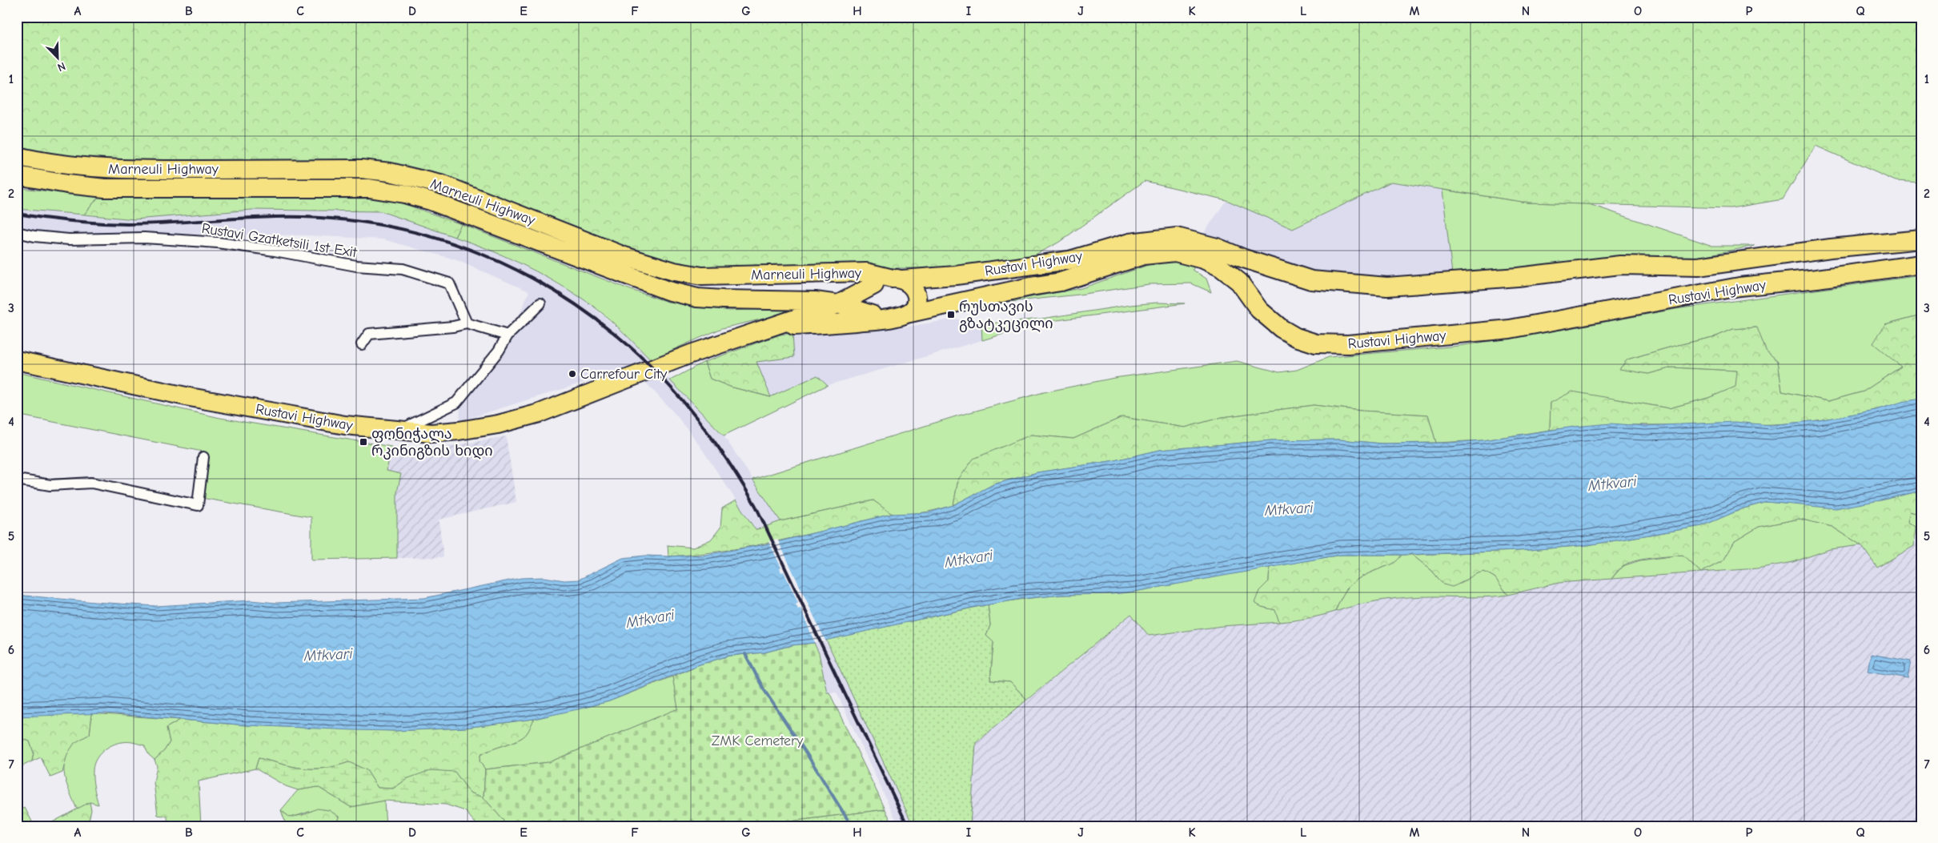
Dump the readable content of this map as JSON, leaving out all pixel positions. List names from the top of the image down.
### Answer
{
  "streets": {
    "highway": ["Marneuli Highway", "Rustavi Highway"],
    "street": ["Rustavi Gzatketsili 1st Exit"]
  },
  "crossings": [
    ["Marneuli Highway", "Rustavi Highway"]
  ],
  "water": ["Mtkvari"],
  "parks": ["ZMK Cemetery"],
  "places": {
    "transit": ["რუსთავის გზატკეცილი", "ფონიჭალა რკინიგზის ხიდი"],
    "other": ["Carrefour City"]
  },
  "north": "bottom right",
  "grid": {
    "columns": [
      "A",
      "B",
      "C",
      "D",
      "E",
      "F",
      "G",
      "H",
      "I",
      "J",
      "K",
      "L",
      "M",
      "N",
      "O",
      "P",
      "Q"
    ],
    "rows": [
      "1",
      "2",
      "3",
      "4",
      "5",
      "6",
      "7"
    ]
  }
}
